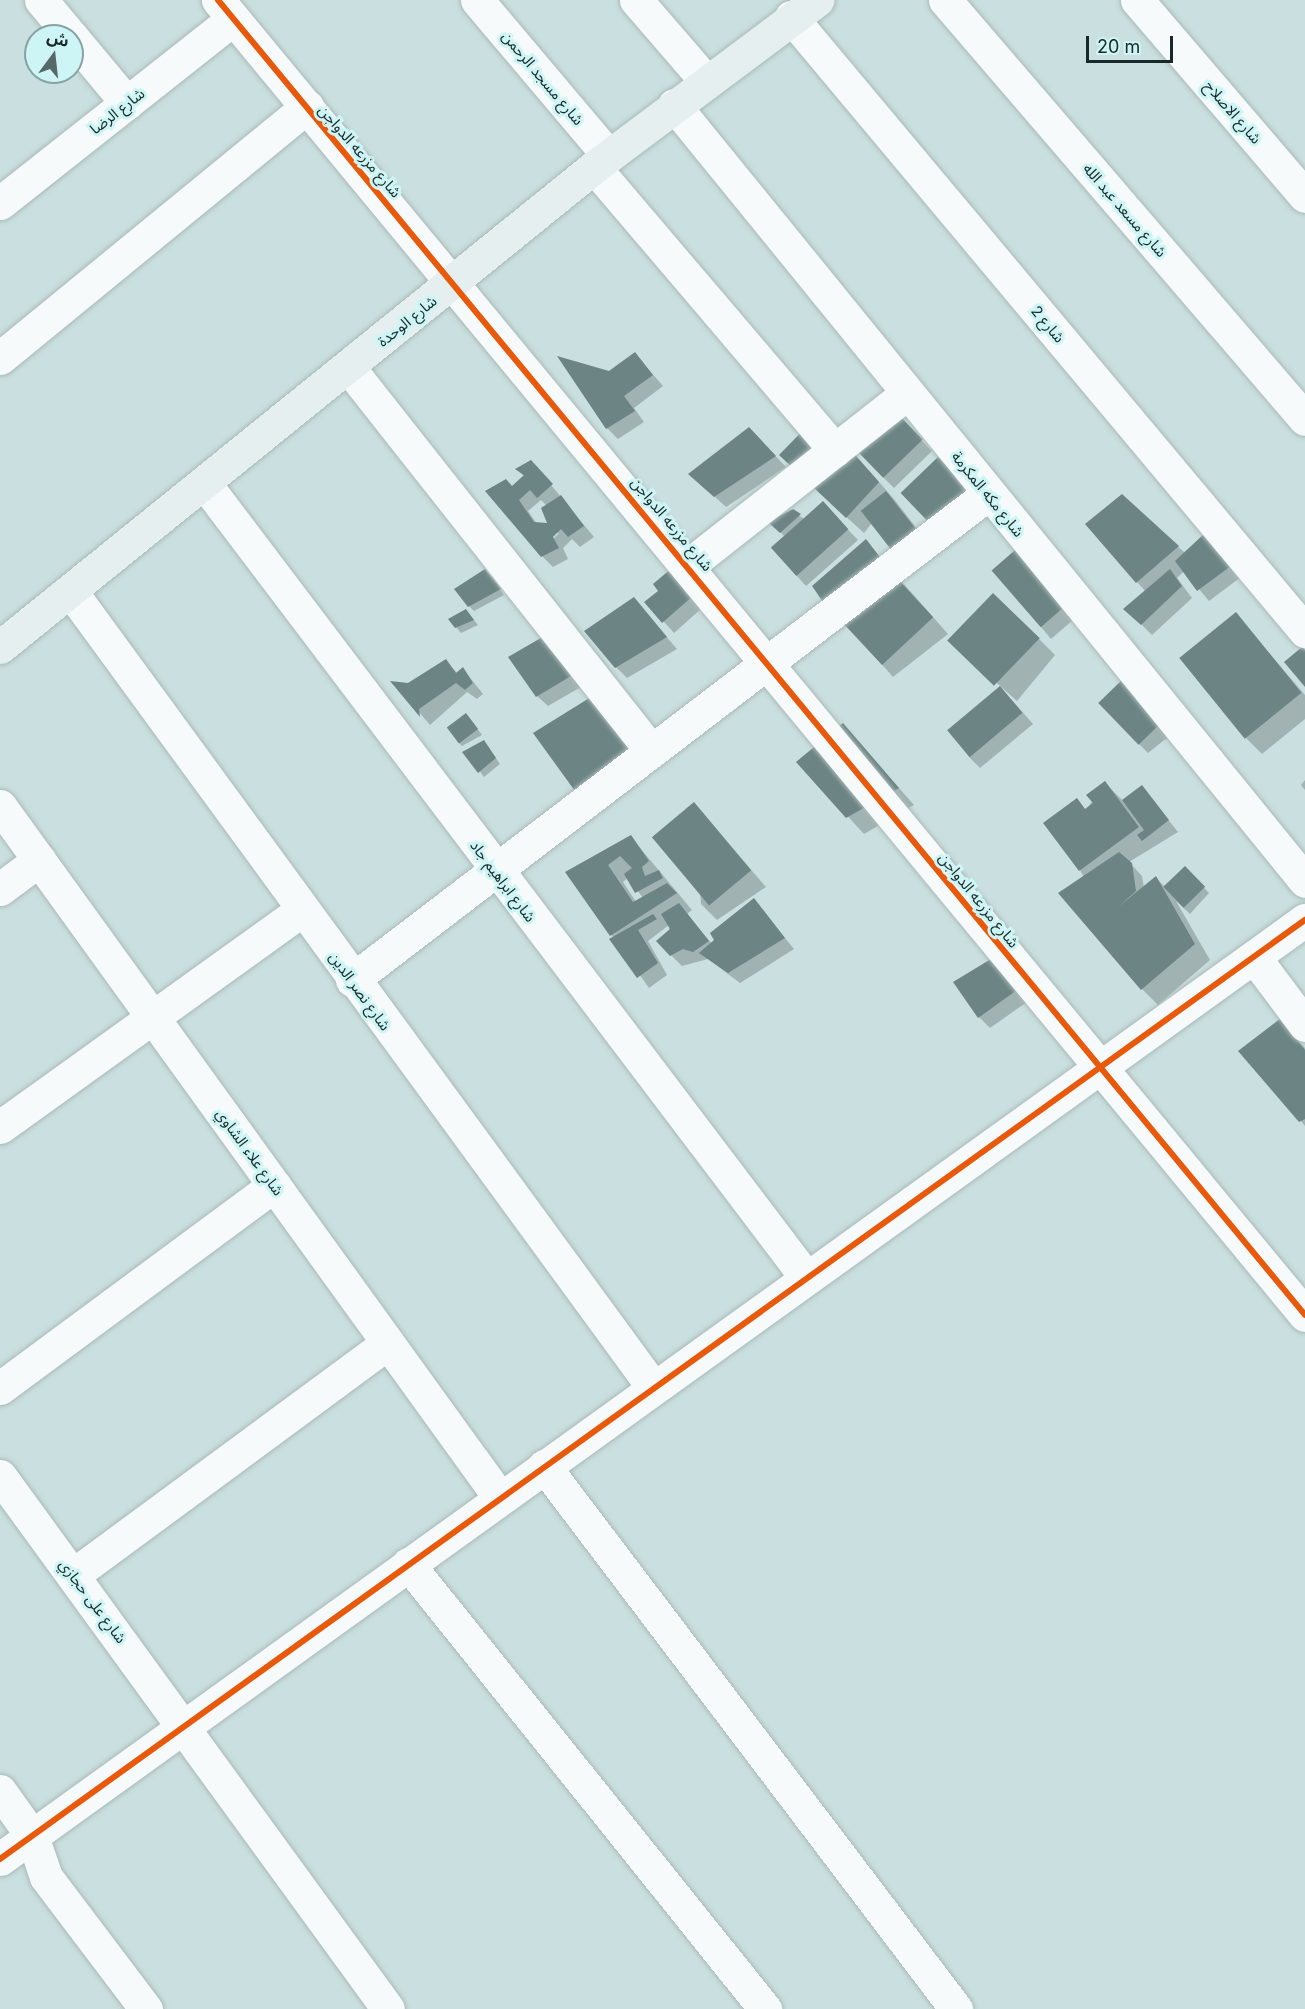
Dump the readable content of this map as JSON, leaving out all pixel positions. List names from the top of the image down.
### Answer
{
  "streets": {
    "street": [
      "شارع مسجد الرحمن",
      "شارع الرضا",
      "شارع الاصلاح",
      "شارع مزرعه الدواجن",
      "شارع مسعد عبد الله",
      "شارع الوحدة",
      "شارع 2",
      "شارع مكه المكرمة",
      "شارع ابراهيم جاد",
      "شارع نصر الدين",
      "شارع علاء الشاوي",
      "شارع على حجازي"
    ]
  },
  "crossings": [
    ["شارع مسجد الرحمن", "شارع الوحدة"],
    ["شارع الرضا", "شارع مزرعه الدواجن"],
    ["شارع مزرعه الدواجن", "شارع الوحدة"],
    ["شارع الوحدة", "شارع 2"],
    ["شارع الوحدة", "شارع مكه المكرمة"],
    ["شارع الوحدة", "شارع ابراهيم جاد"],
    ["شارع الوحدة", "شارع نصر الدين"]
  ],
  "scale_bar": "20 m",
  "north": "top"
}
